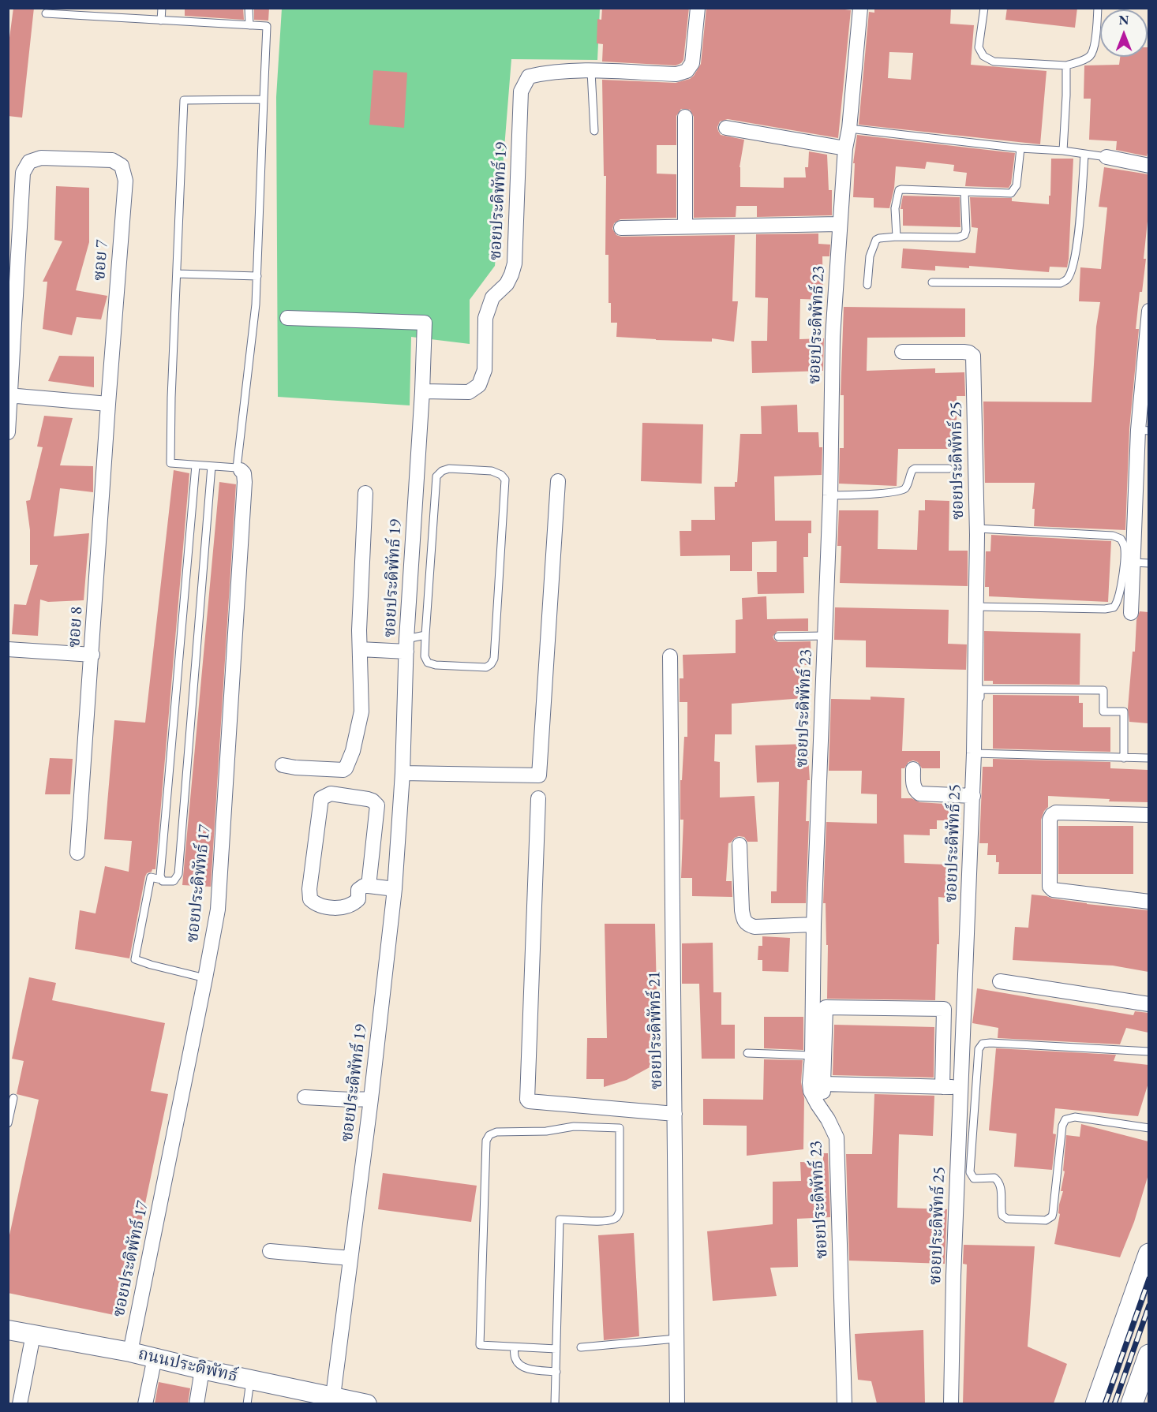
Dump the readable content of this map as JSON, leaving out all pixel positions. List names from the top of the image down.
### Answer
{
  "streets": {
    "main road": ["ถนนประดิพัทธ์"],
    "street": [
      "ซอยประดิพัทธ์ 19",
      "ซอย 7",
      "ซอยประดิพัทธ์ 23",
      "ซอยประดิพัทธ์ 25",
      "ซอย 8",
      "ซอยประดิพัทธ์ 17",
      "ซอยประดิพัทธ์ 21"
    ]
  },
  "crossings": [
    ["ซอยประดิพัทธ์ 19", "ถนนประดิพัทธ์"],
    ["ซอย 7", "ซอย 8"],
    ["ซอยประดิพัทธ์ 17", "ถนนประดิพัทธ์"]
  ],
  "north": "top"
}
